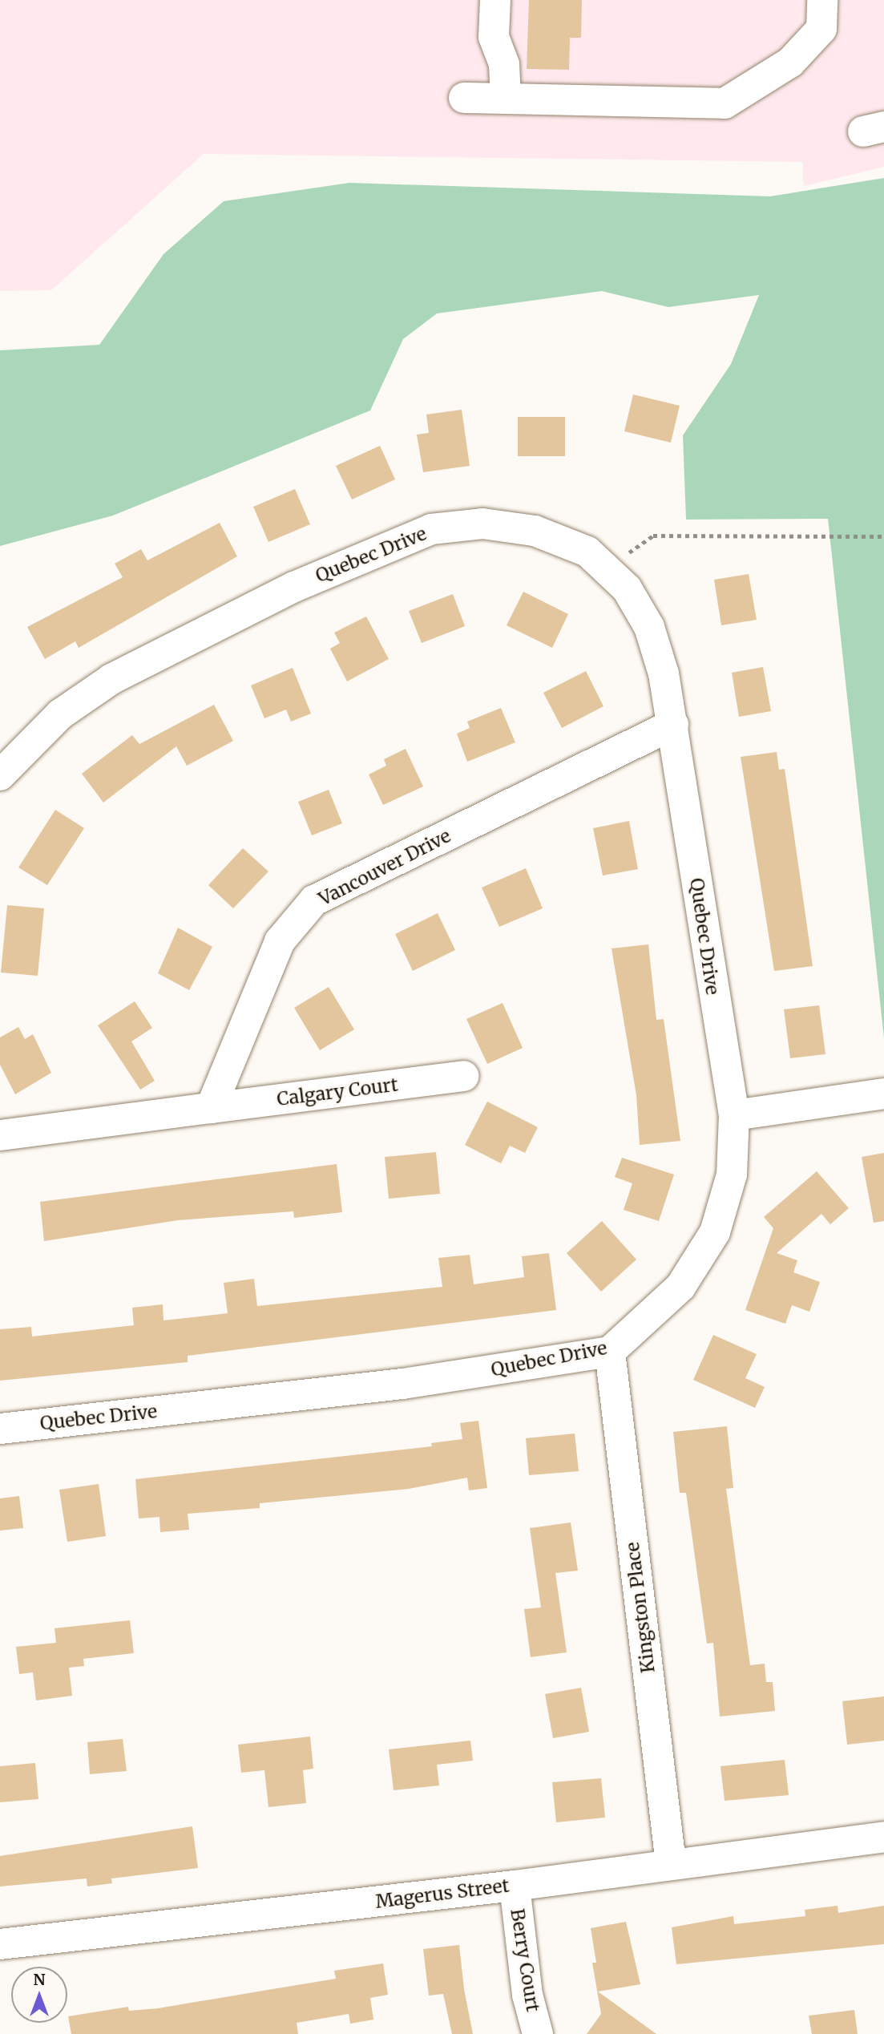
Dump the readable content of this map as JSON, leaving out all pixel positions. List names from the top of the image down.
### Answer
{
  "streets": {
    "street": [
      "Quebec Drive",
      "Vancouver Drive",
      "Calgary Court",
      "Kingston Place",
      "Magerus Street",
      "Berry Court"
    ]
  },
  "crossings": [
    ["Quebec Drive", "Vancouver Drive"],
    ["Quebec Drive", "Kingston Place"],
    ["Vancouver Drive", "Calgary Court"],
    ["Kingston Place", "Magerus Street"],
    ["Magerus Street", "Berry Court"]
  ],
  "north": "top"
}
